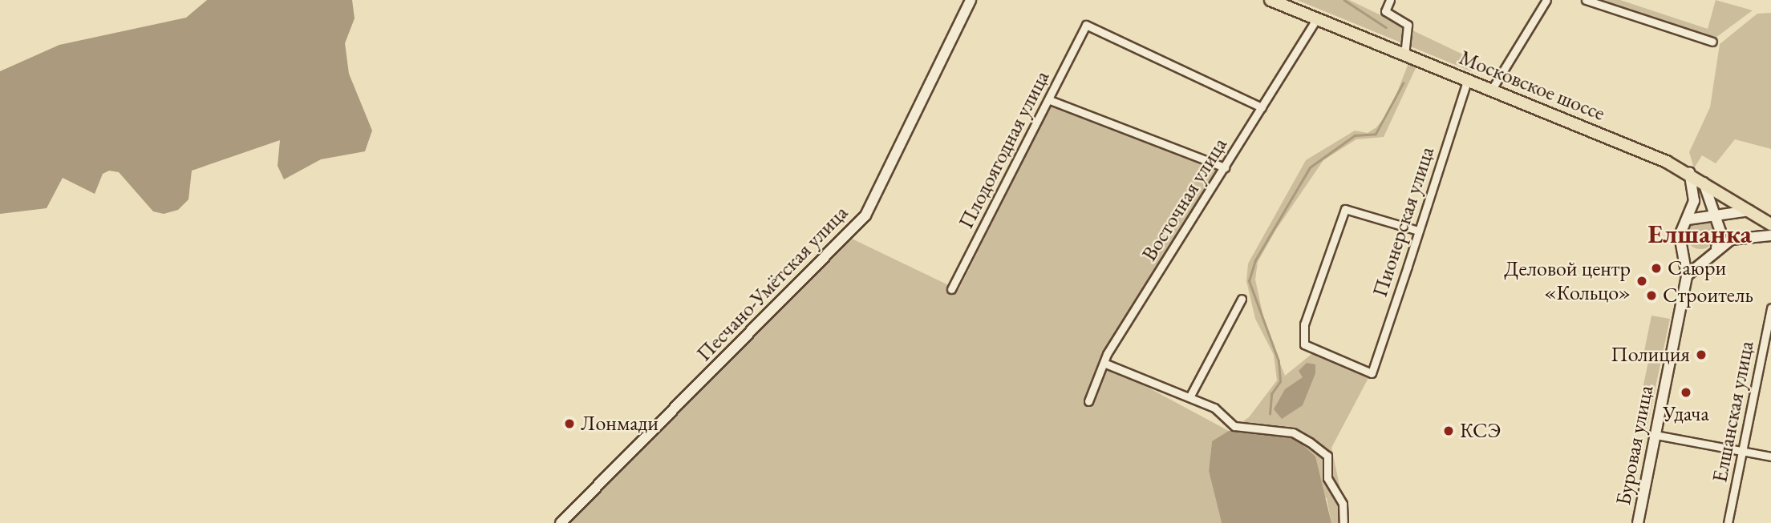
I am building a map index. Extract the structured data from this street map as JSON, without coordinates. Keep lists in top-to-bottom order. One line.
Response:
{"streets":{"main road":["Московское шоссе","Песчано-Умётская улица","Буровая улица"],"street":["Плодоягодная улица","Восточная улица","Пионерская улица","Елшанская улица"]},"crossings":[["Московское шоссе","Восточная улица"],["Московское шоссе","Пионерская улица"],["Московское шоссе","Буровая улица"],["Плодоягодная улица","Восточная улица"]],"districts":["Елшанка"],"places":["Саюри","Деловой центр «Кольцо»","Строитель","Полиция","Удача","Лонмади","КСЭ"]}
